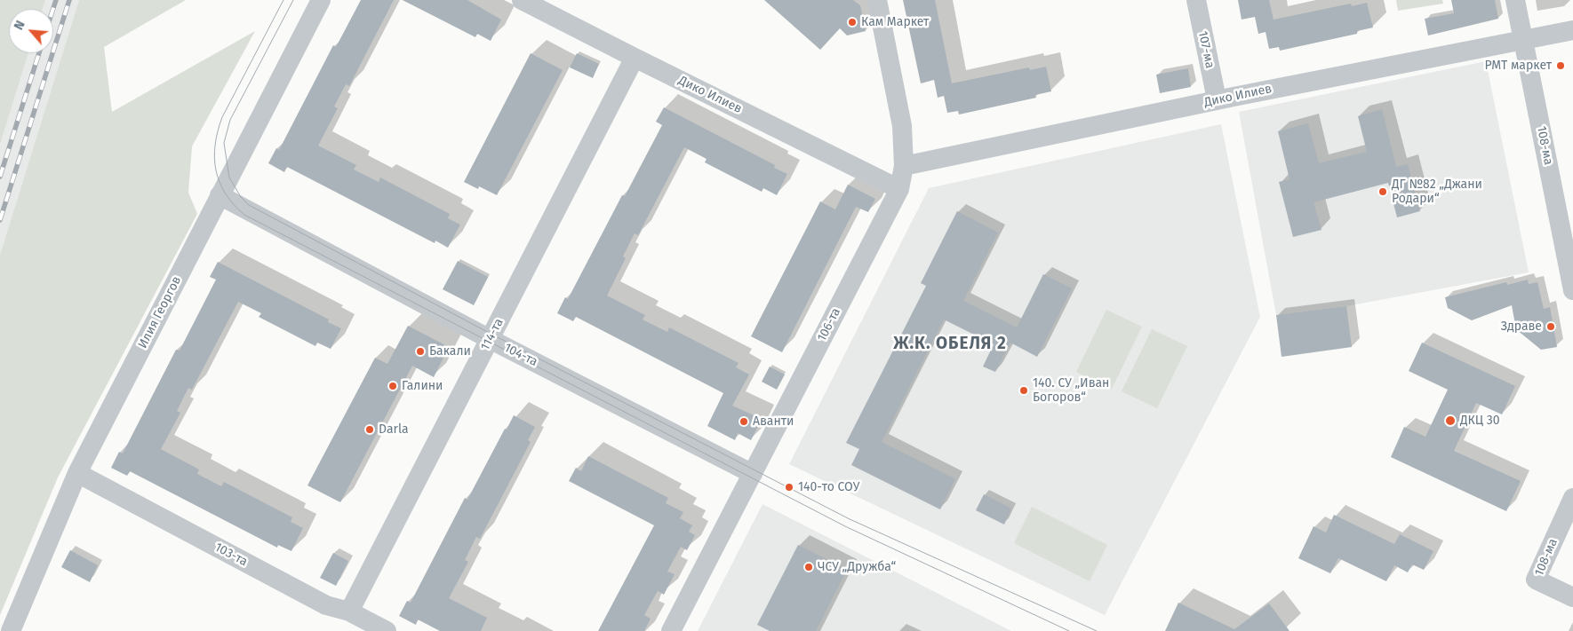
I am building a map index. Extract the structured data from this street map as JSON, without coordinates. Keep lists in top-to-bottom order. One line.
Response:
{"streets":{"street":["107-ма","Дико Илиев","108-ма","Илия Георгов","106-та","114-та","104-та","103-та"]},"crossings":[["107-ма","Дико Илиев"],["Дико Илиев","108-ма"],["Дико Илиев","106-та"],["Дико Илиев","114-та"],["Илия Георгов","104-та"],["Илия Георгов","103-та"],["106-та","104-та"],["114-та","104-та"],["114-та","103-та"]],"districts":["Ж.К. ОБЕЛЯ 2"],"places":["Кам Маркет","РМТ маркет","ДГ №82 „Джани Родари“","Здраве","Бакали","Галини","140. СУ „Иван Богоров“","ДКЦ 30","Аванти","Darla","140-то СОУ","ЧСУ „Дружба“"],"north":"top left"}
